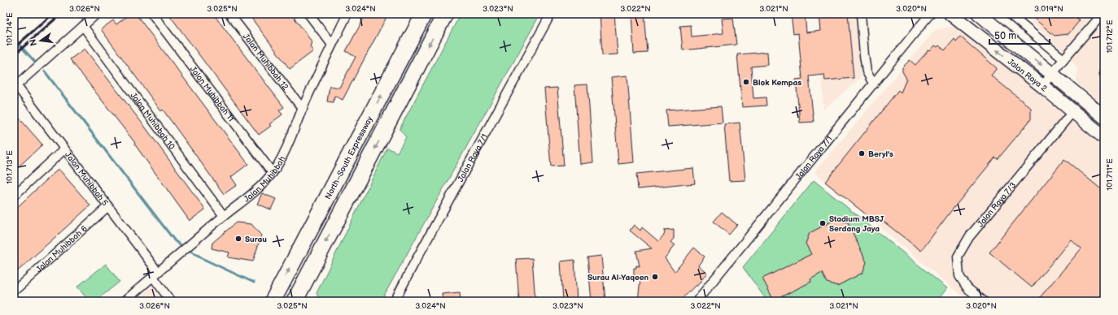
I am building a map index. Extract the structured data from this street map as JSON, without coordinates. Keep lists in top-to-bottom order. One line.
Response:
{"streets":{"highway":["North–South Expressway"],"main road":["Jalan Raya 2"],"street":["Jalan Muhibbah 12","Jalan Muhibbah 11","Jalan Muhibbah 10","Jalan Raya 7/1","Jalan Muhibbah","Jalan Muhibbah 5","Jalan Raya 7/3","Jalan Muhibbah 6"]},"crossings":[["Jalan Muhibbah 12","Jalan Muhibbah"],["Jalan Raya 2","Jalan Raya 7/3"],["Jalan Muhibbah 11","Jalan Muhibbah"],["Jalan Muhibbah 10","Jalan Muhibbah"],["Jalan Muhibbah","Jalan Muhibbah 5"],["Jalan Muhibbah 5","Jalan Muhibbah 6"]],"places":["Blok Kempas","Beryl's","Stadium MBSJ Serdang Jaya","Surau","Surau Al-Yaqeen"],"scale_bar":"50 m","north":"left","coordinates":["3.026°N","3.025°N","3.024°N","3.023°N","3.022°N","3.021°N","3.020°N","3.019°N","101.714°E","101.712°E","101.713°E","101.711°E"]}
